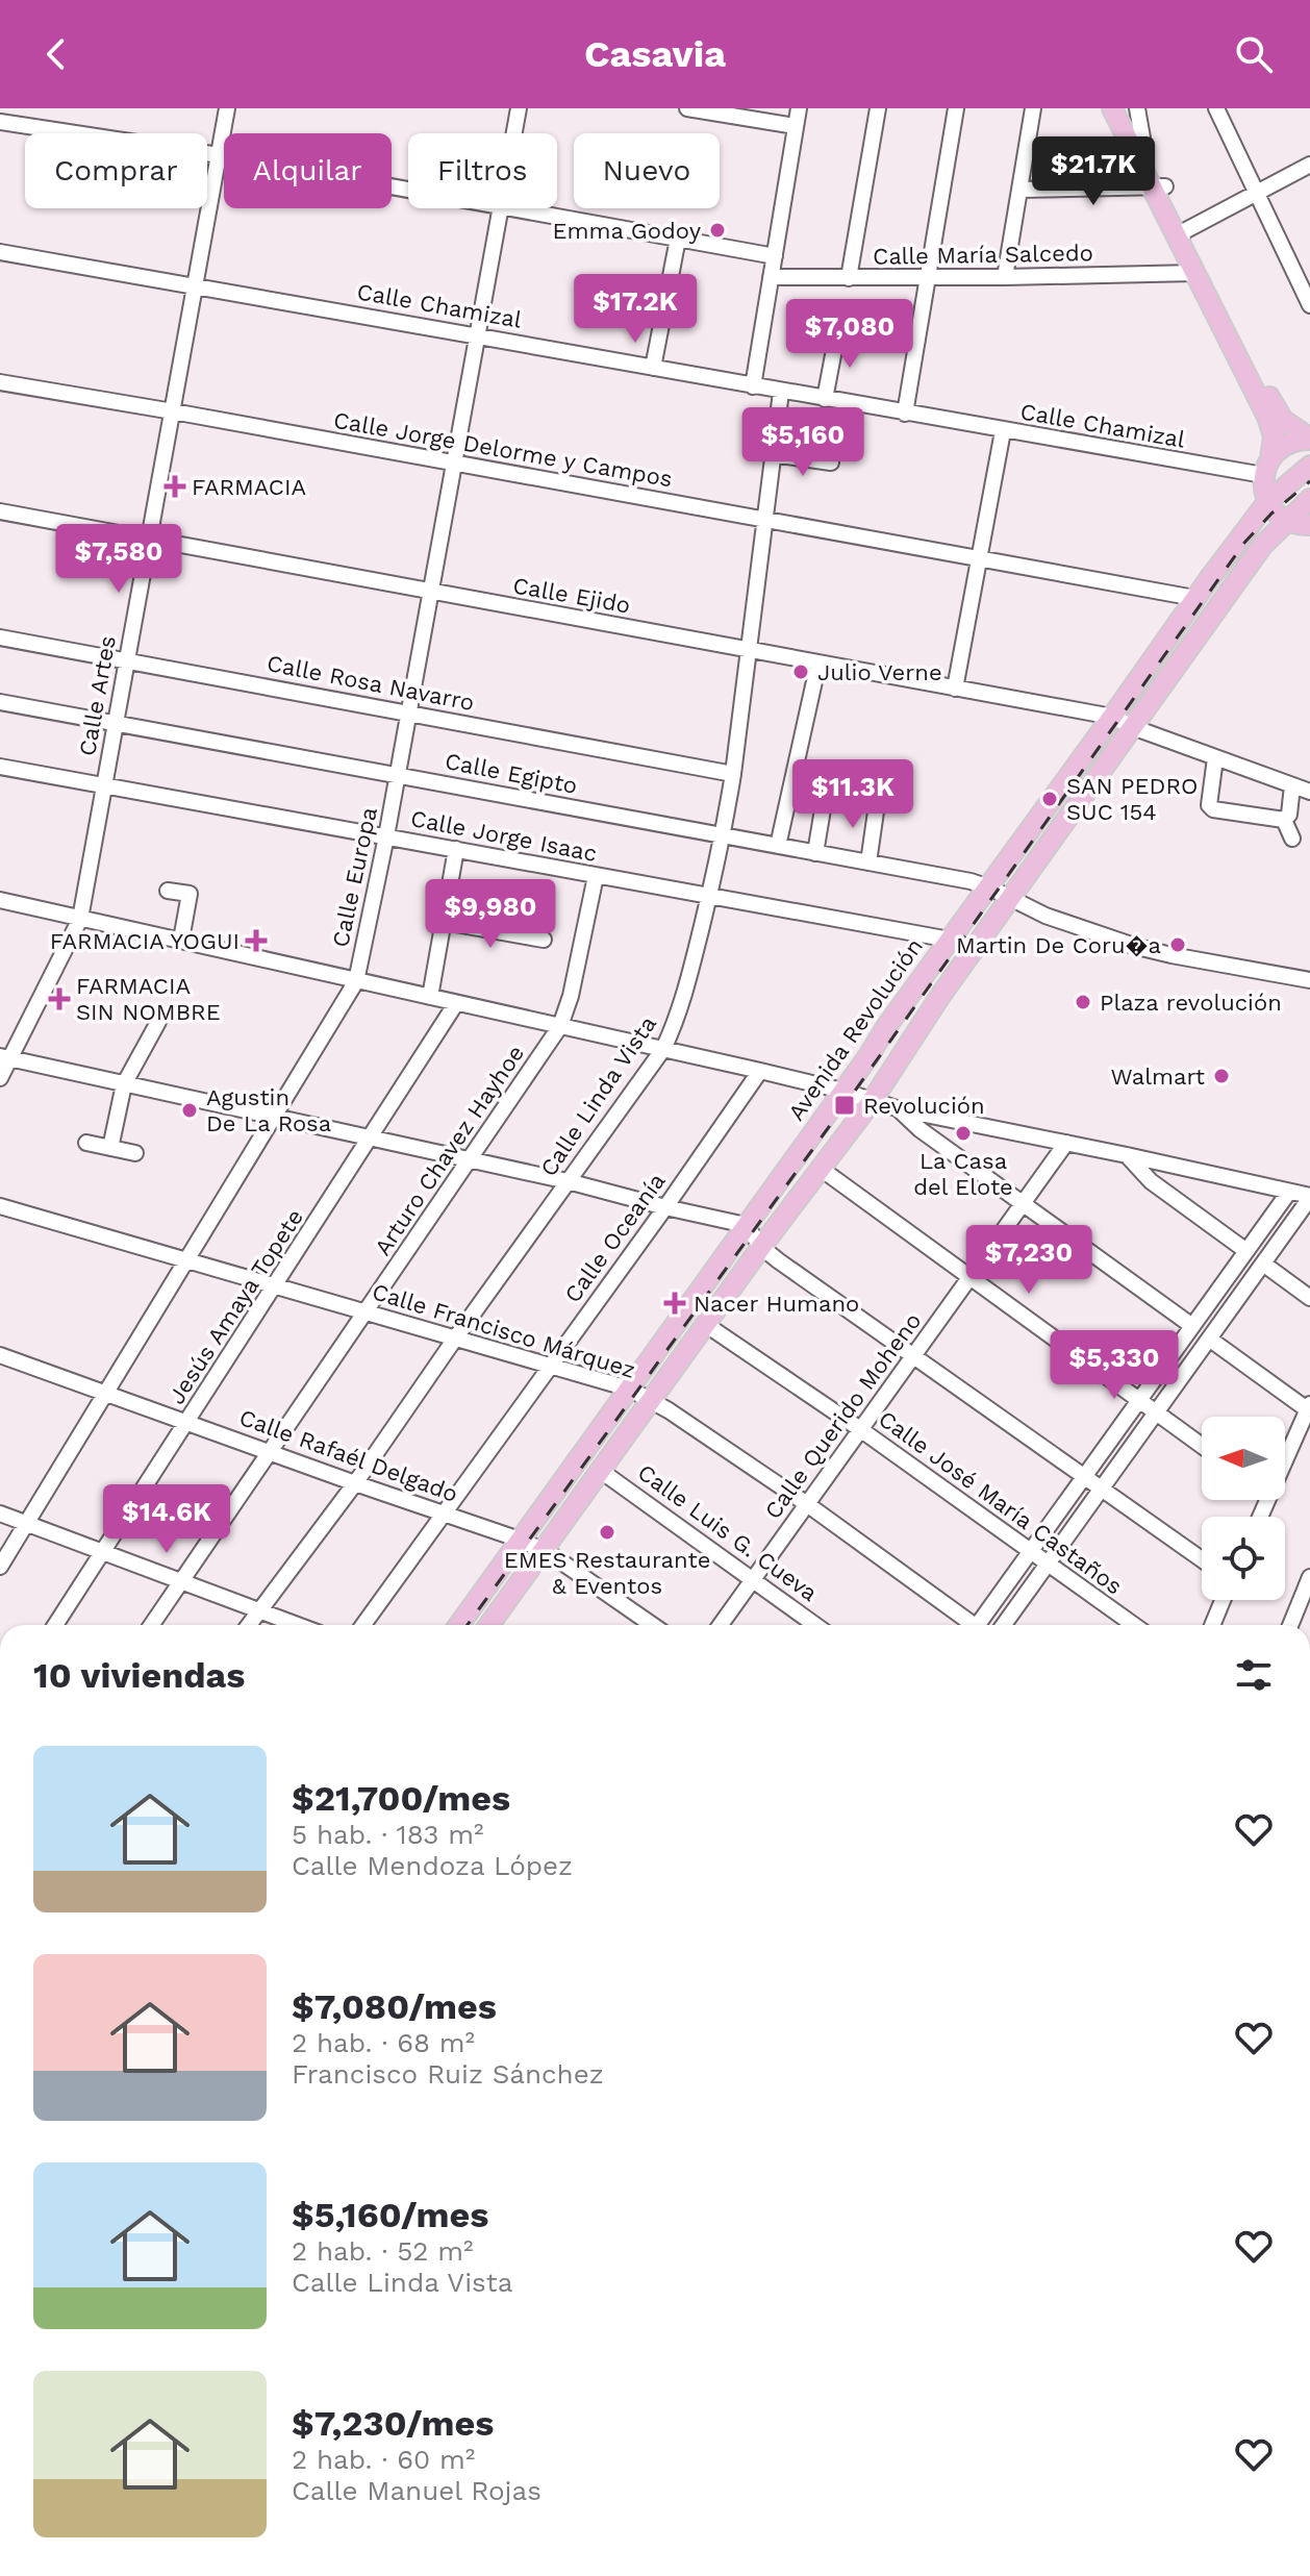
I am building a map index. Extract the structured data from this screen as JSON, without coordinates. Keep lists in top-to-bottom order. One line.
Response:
{"streets":{"main road":["Avenida Revolución"],"street":["Calle María Salcedo","Calle Chamizal","Calle Jorge Delorme y Campos","Calle Ejido","Calle Rosa Navarro","Calle Artes","Calle Egipto","Calle Jorge Isaac","Calle Europa","Calle Linda Vista","Arturo Chavez Hayhoe","Calle Oceanía","Jesús Amaya Topete","Calle Francisco Márquez","Calle Querido Moheno","Calle Rafaél Delgado","Calle José María Castaños","Calle Luis G. Cueva"]},"crossings":[["Calle Chamizal","Calle Artes"],["Calle Chamizal","Calle Europa"],["Calle Chamizal","Calle Linda Vista"],["Calle Jorge Delorme y Campos","Calle Artes"],["Calle Jorge Delorme y Campos","Calle Europa"],["Calle Jorge Delorme y Campos","Avenida Revolución"],["Calle Jorge Delorme y Campos","Calle Linda Vista"],["Calle Ejido","Calle Artes"],["Calle Ejido","Calle Europa"],["Calle Ejido","Avenida Revolución"],["Calle Ejido","Calle Linda Vista"],["Calle Rosa Navarro","Calle Artes"],["Calle Rosa Navarro","Calle Europa"],["Calle Rosa Navarro","Calle Linda Vista"],["Calle Artes","Calle Egipto"],["Calle Artes","Calle Jorge Isaac"],["Calle Egipto","Calle Europa"],["Calle Egipto","Avenida Revolución"],["Calle Egipto","Calle Linda Vista"],["Calle Jorge Isaac","Calle Europa"],["Calle Jorge Isaac","Avenida Revolución"],["Calle Jorge Isaac","Calle Linda Vista"],["Calle Jorge Isaac","Arturo Chavez Hayhoe"],["Calle Europa","Calle Francisco Márquez"],["Calle Europa","Calle Rafaél Delgado"],["Avenida Revolución","Calle Francisco Márquez"],["Avenida Revolución","Calle Rafaél Delgado"],["Calle Linda Vista","Calle Francisco Márquez"],["Calle Linda Vista","Calle Rafaél Delgado"],["Arturo Chavez Hayhoe","Calle Francisco Márquez"],["Arturo Chavez Hayhoe","Calle Rafaél Delgado"],["Calle Oceanía","Calle Francisco Márquez"],["Calle Oceanía","Calle Rafaél Delgado"],["Jesús Amaya Topete","Calle Francisco Márquez"],["Jesús Amaya Topete","Calle Rafaél Delgado"],["Calle Francisco Márquez","Calle Querido Moheno"],["Calle Querido Moheno","Calle José María Castaños"],["Calle Querido Moheno","Calle Luis G. Cueva"]],"places":{"other":["Emma Godoy","Julio Verne","SAN PEDRO SUC 154","Martin De Coru�a","Plaza revolución","Walmart","Agustin De La Rosa","La Casa del Elote","EMES Restaurante & Eventos"],"health":["FARMACIA","FARMACIA YOGUI","FARMACIA SIN NOMBRE","Nacer Humano"],"transit":["Revolución"]},"north":"left","page":{"header":"Casavia","chip":["Comprar","Alquilar","Filtros","Nuevo"],"price":["$21.7K","$17.2K","$7,080","$5,160","$7,580","$11.3K","$9,980","$7,230","$5,330","$14.6K"],"heading":"10 viviendas","list":[{"name":"$21,700/mes","note":"5 hab. · 183 m² · Calle Mendoza López"},{"name":"$7,080/mes","note":"2 hab. · 68 m² · Francisco Ruiz Sánchez"},{"name":"$5,160/mes","note":"2 hab. · 52 m² · Calle Linda Vista"},{"name":"$7,230/mes","note":"2 hab. · 60 m² · Calle Manuel Rojas"}]}}
